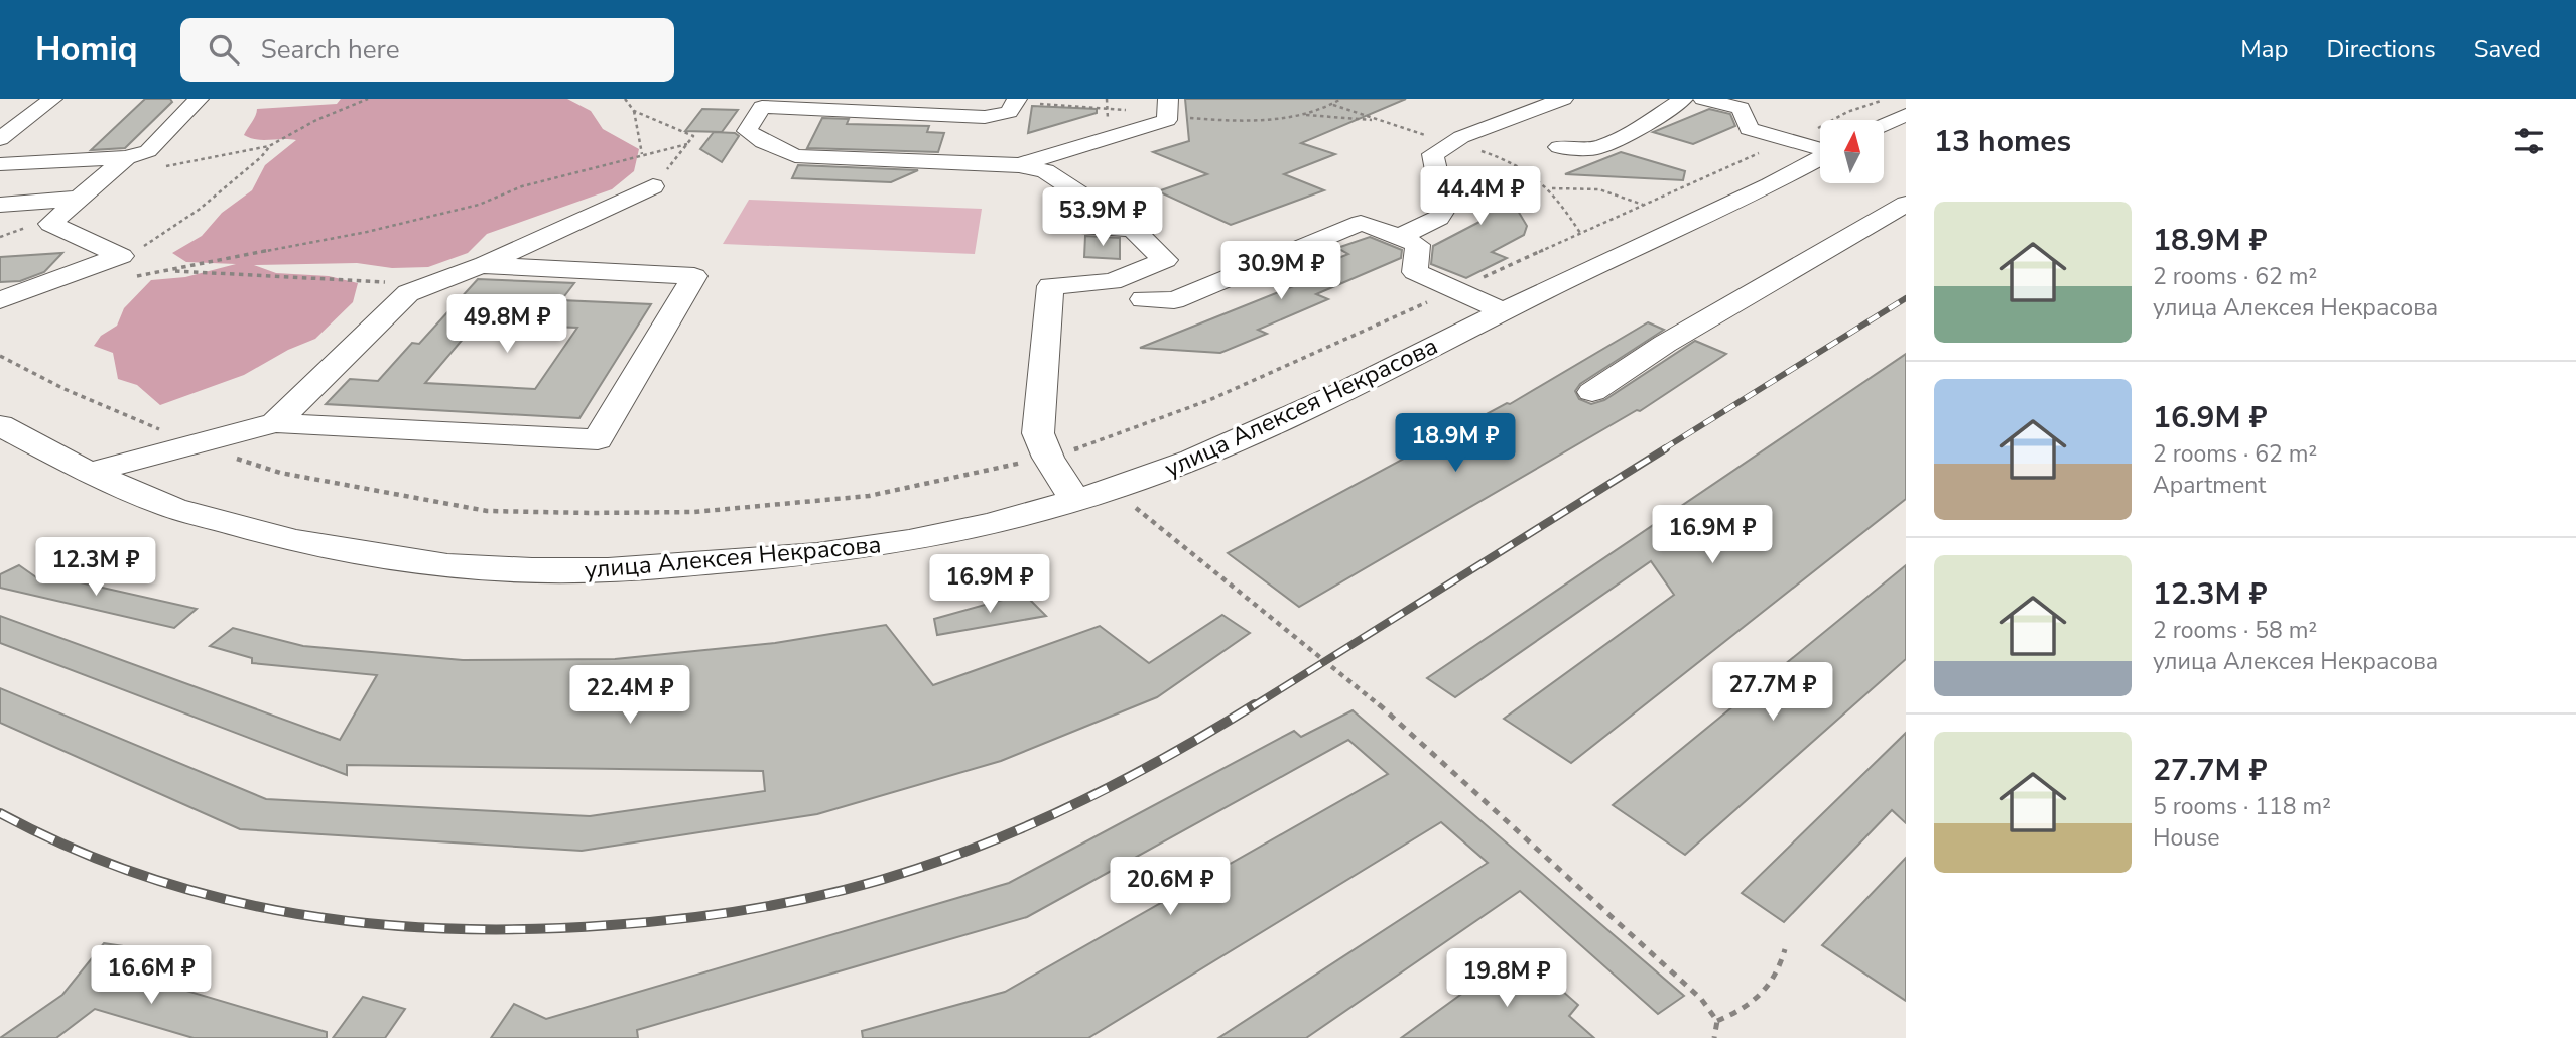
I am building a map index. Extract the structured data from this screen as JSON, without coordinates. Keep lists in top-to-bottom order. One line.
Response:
{"streets":{"street":["улица Алексея Некрасова"]},"north":"top","page":{"header":"Homiq","search":"Search here","nav":["Map","Directions","Saved"],"heading":"13 homes","price":["44.4M ₽","53.9M ₽","30.9M ₽","49.8M ₽","18.9M ₽","16.9M ₽","12.3M ₽","16.9M ₽","27.7M ₽","22.4M ₽","20.6M ₽","16.6M ₽","19.8M ₽"],"list":[{"name":"18.9M ₽","note":"2 rooms · 62 m² · улица Алексея Некрасова"},{"name":"16.9M ₽","note":"2 rooms · 62 m² · Apartment"},{"name":"12.3M ₽","note":"2 rooms · 58 m² · улица Алексея Некрасова"},{"name":"27.7M ₽","note":"5 rooms · 118 m² · House"}]}}
